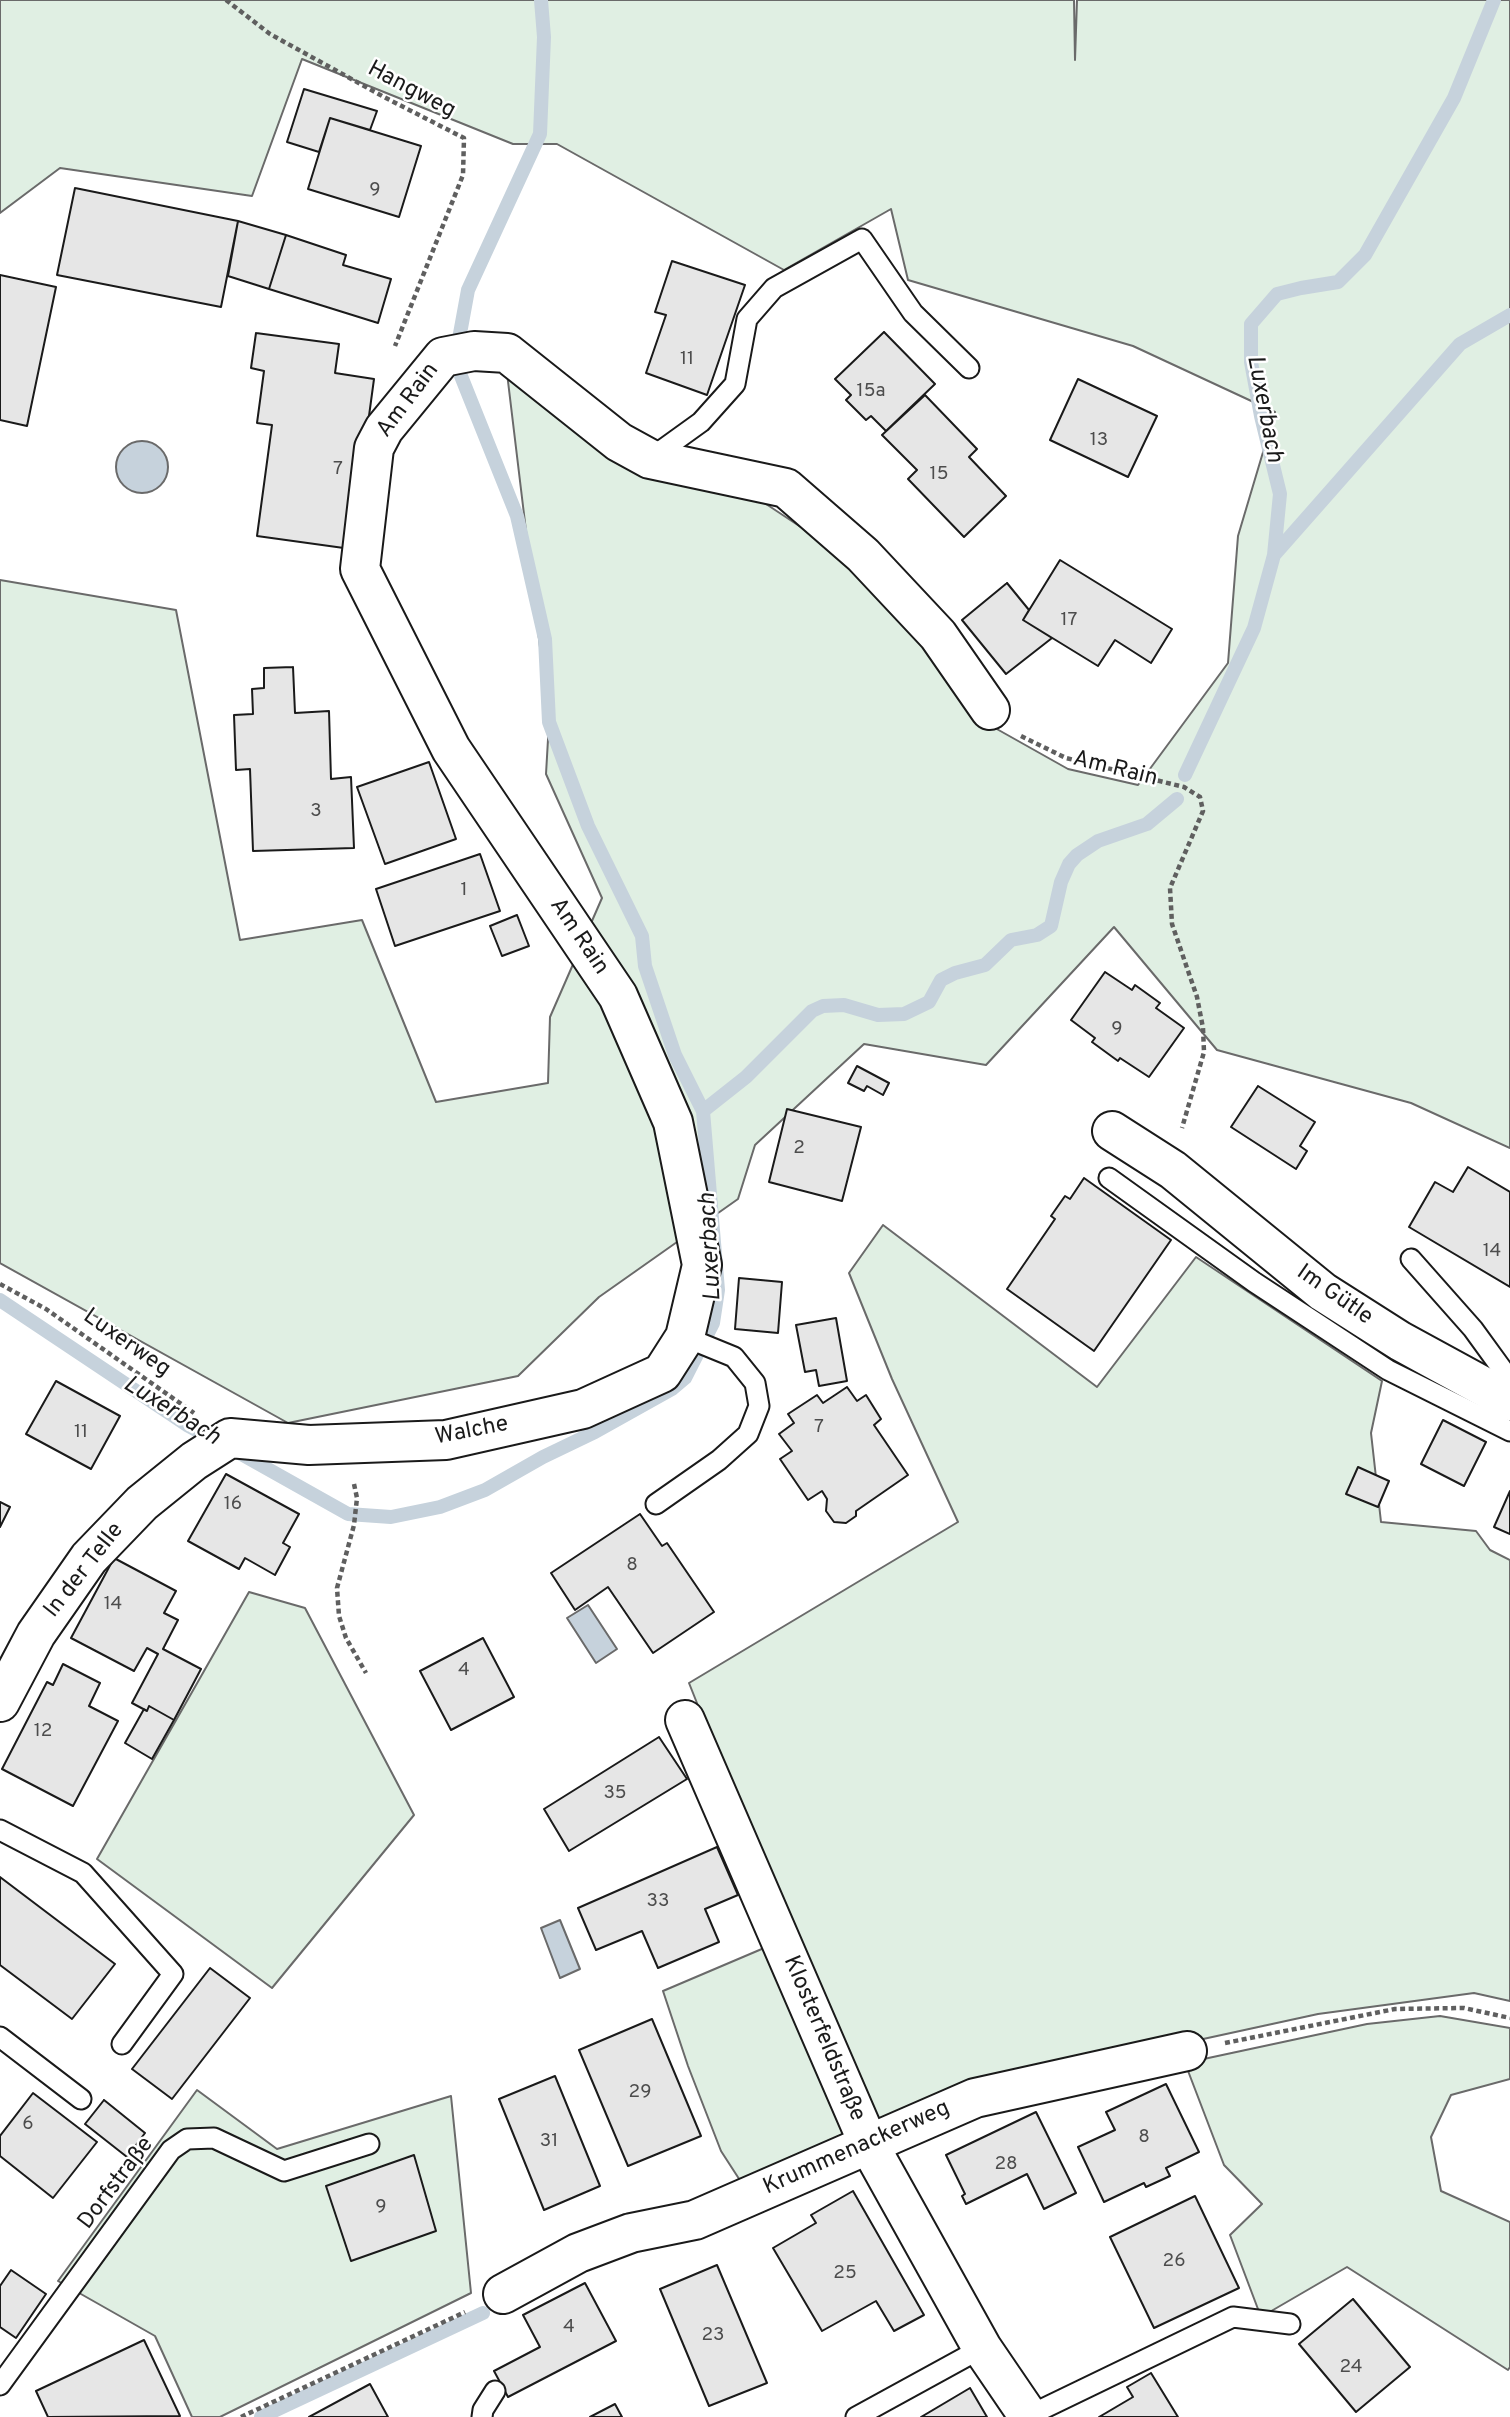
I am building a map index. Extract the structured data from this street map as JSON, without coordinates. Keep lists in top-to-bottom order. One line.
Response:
{"streets":{"street":["Am Rain","Im Gütle","Walche","In der Telle","Klosterfeldstraße","Krummenackerweg"],"lane":["Dorfstraße"],"path":["Hangweg","Luxerweg"]},"crossings":[["Am Rain","Im Gütle"],["Am Rain","Walche"],["Luxerweg","Walche"],["Luxerweg","In der Telle"],["Walche","In der Telle"],["Klosterfeldstraße","Krummenackerweg"]],"water":["Luxerbach"],"house_numbers":["9","11","15a","13","7","15","17","3","1","9","2","14","7","11","16","8","14","4","12","35","33","29","6","8","31","28","9","26","25","4","23","24"]}
